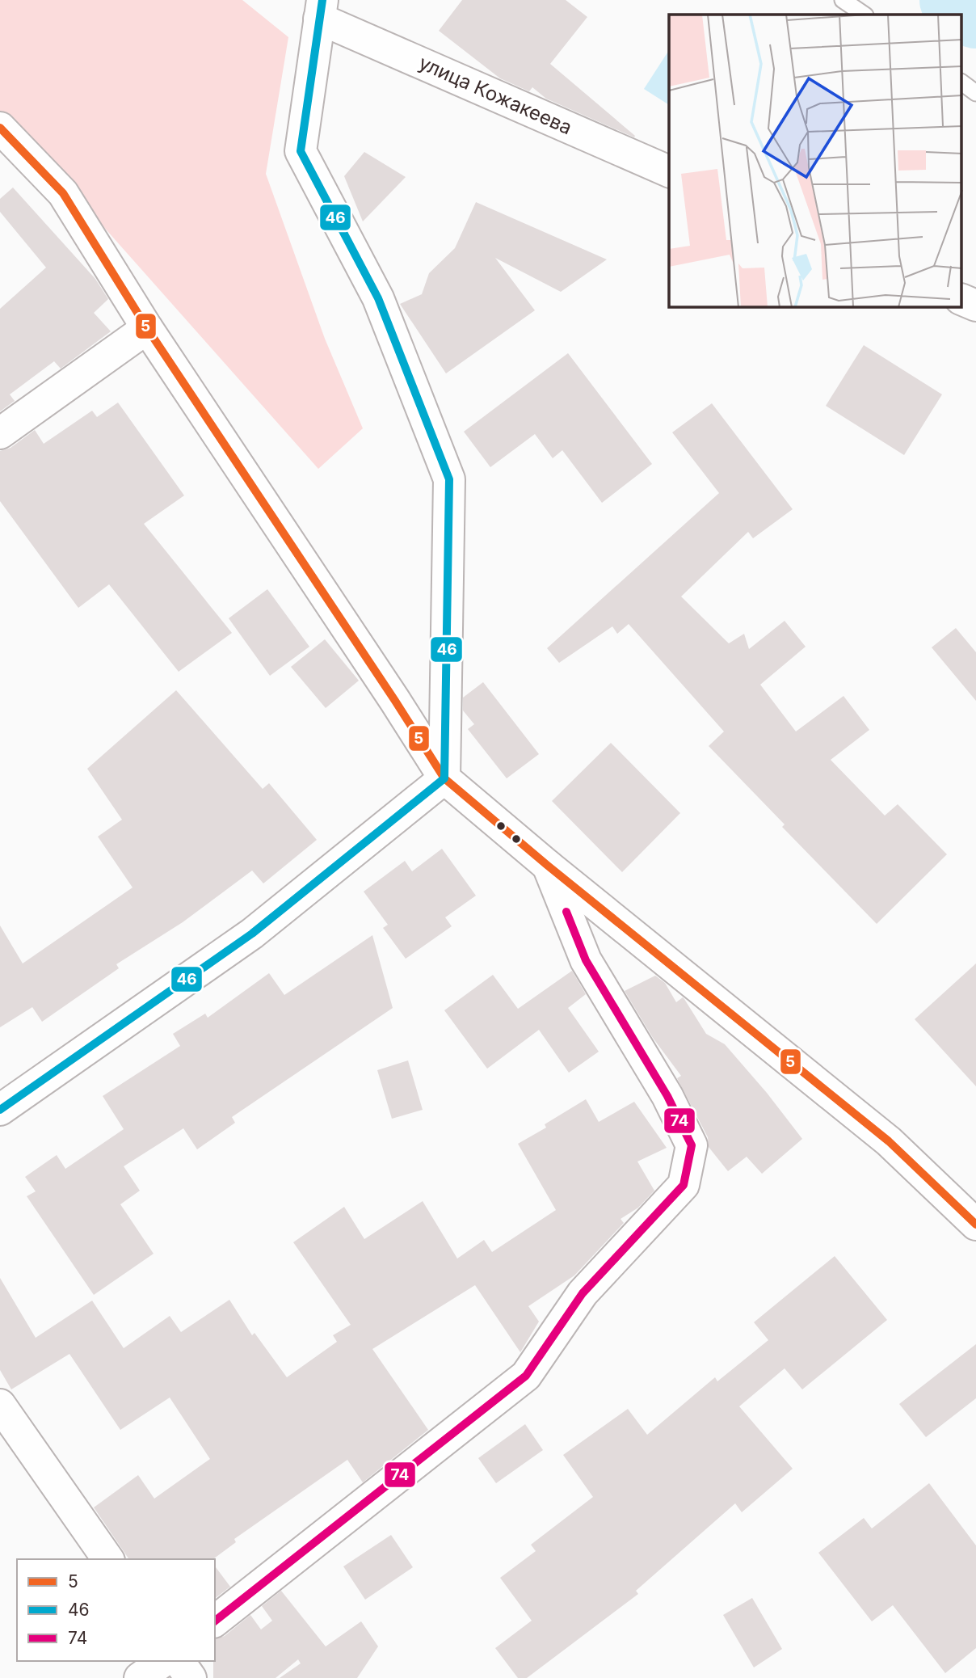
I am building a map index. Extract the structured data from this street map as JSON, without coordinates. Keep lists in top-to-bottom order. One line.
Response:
{"streets":{"street":["улица Кожакеева"]},"lines":["transit line 46","transit line 5","transit line 74"],"legend":["5","46","74"]}
